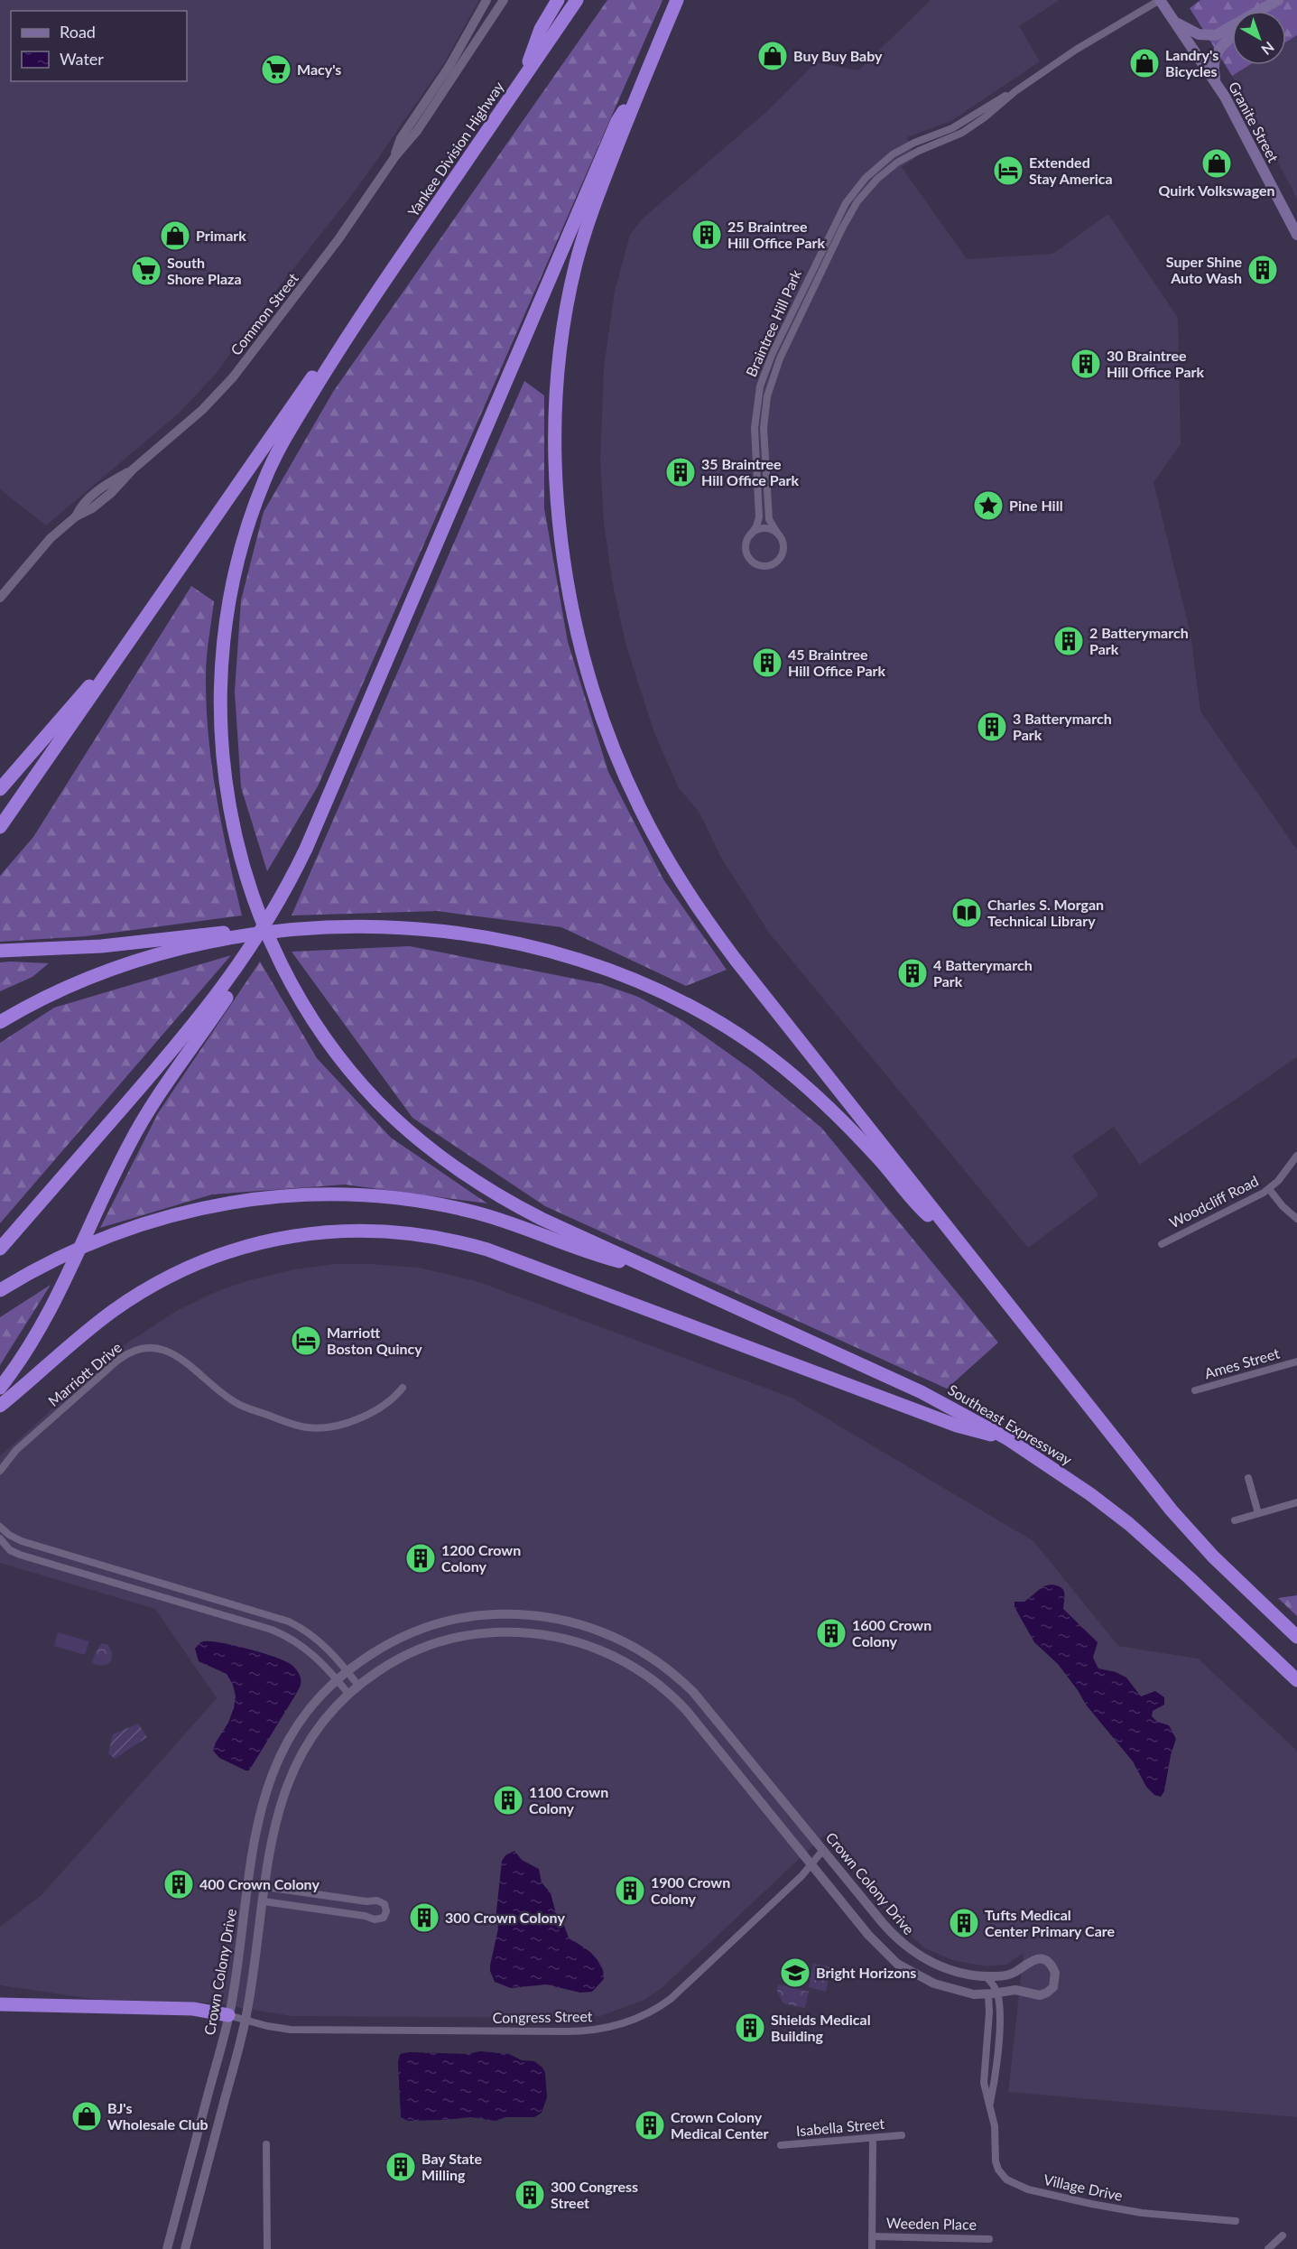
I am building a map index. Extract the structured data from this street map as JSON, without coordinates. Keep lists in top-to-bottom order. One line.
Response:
{"streets":{"highway":["Yankee Division Highway","Southeast Expressway"],"main road":["Granite Street"],"street":["Common Street","Braintree Hill Park","Woodcliff Road","Ames Street","Marriott Drive","Crown Colony Drive","Congress Street","Isabella Street","Village Drive","Weeden Place"]},"crossings":[["Crown Colony Drive","Congress Street"],["Crown Colony Drive","Village Drive"]],"places":{"shop":["Buy Buy Baby","Landry's Bicycles","Quirk Volkswagen","Primark","BJ's Wholesale Club"],"supermarket":["Macy's","South Shore Plaza"],"hotel":["Extended Stay America","Marriott Boston Quincy"],"building":["25 Braintree Hill Office Park","Super Shine Auto Wash","30 Braintree Hill Office Park","35 Braintree Hill Office Park","2 Batterymarch Park","45 Braintree Hill Office Park","3 Batterymarch Park","4 Batterymarch Park","1200 Crown Colony","1600 Crown Colony","1100 Crown Colony","400 Crown Colony","1900 Crown Colony","300 Crown Colony","Tufts Medical Center Primary Care","Shields Medical Building","Crown Colony Medical Center","Bay State Milling","300 Congress Street"],"place":["Pine Hill"],"library":["Charles S. Morgan Technical Library"],"school or university":["Bright Horizons"]},"legend":["Road","Water"],"north":"bottom right"}
